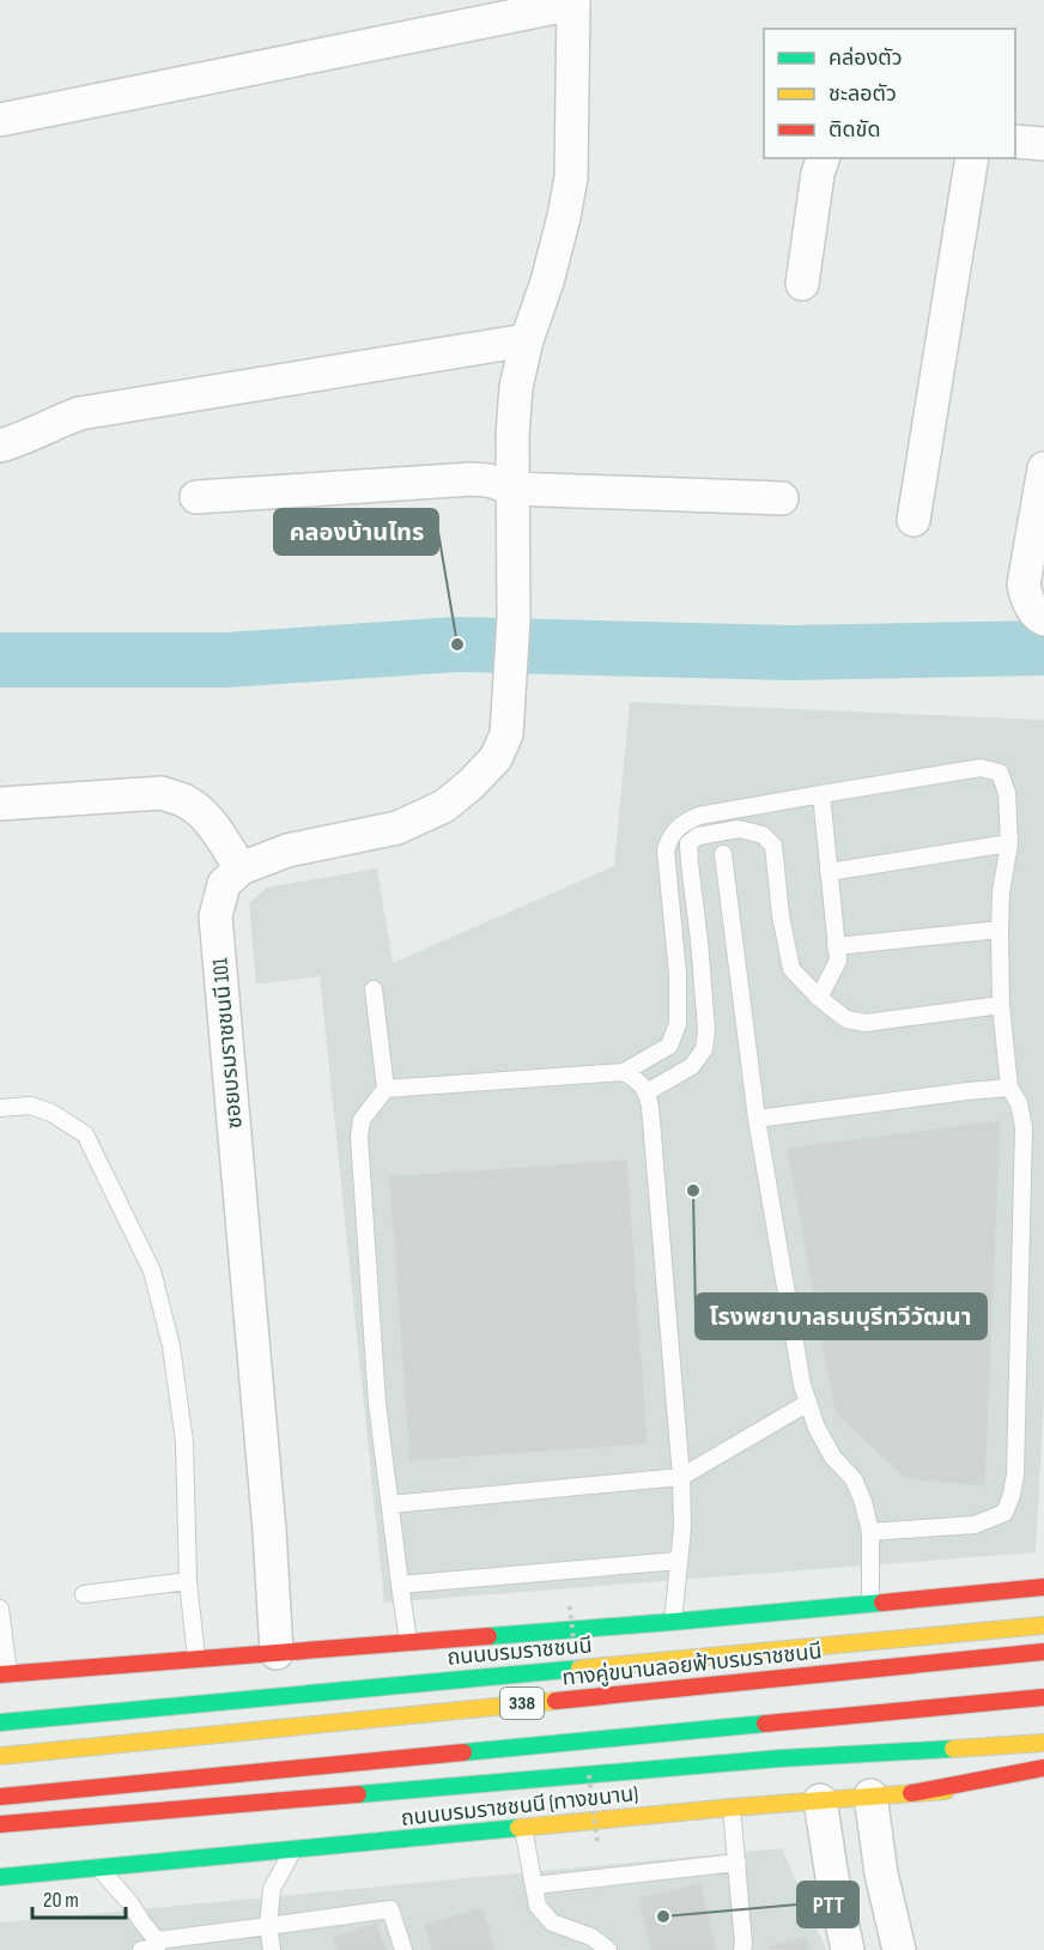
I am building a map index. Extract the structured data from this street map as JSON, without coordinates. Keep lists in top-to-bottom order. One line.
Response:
{"streets":{"main road":["ถนนบรมราชชนนี","ทางคู่ขนานลอยฟ้าบรมราชชนนี","338","ถนนบรมราชชนนี (ทางขนาน)"],"street":["ซอยบรมราชชนนี 101"]},"places":["คลองบ้านไทร","โรงพยาบาลธนบุรีทวีวัฒนา","PTT"],"legend":["คล่องตัว","ชะลอตัว","ติดขัด"],"scale_bar":"20 m"}
